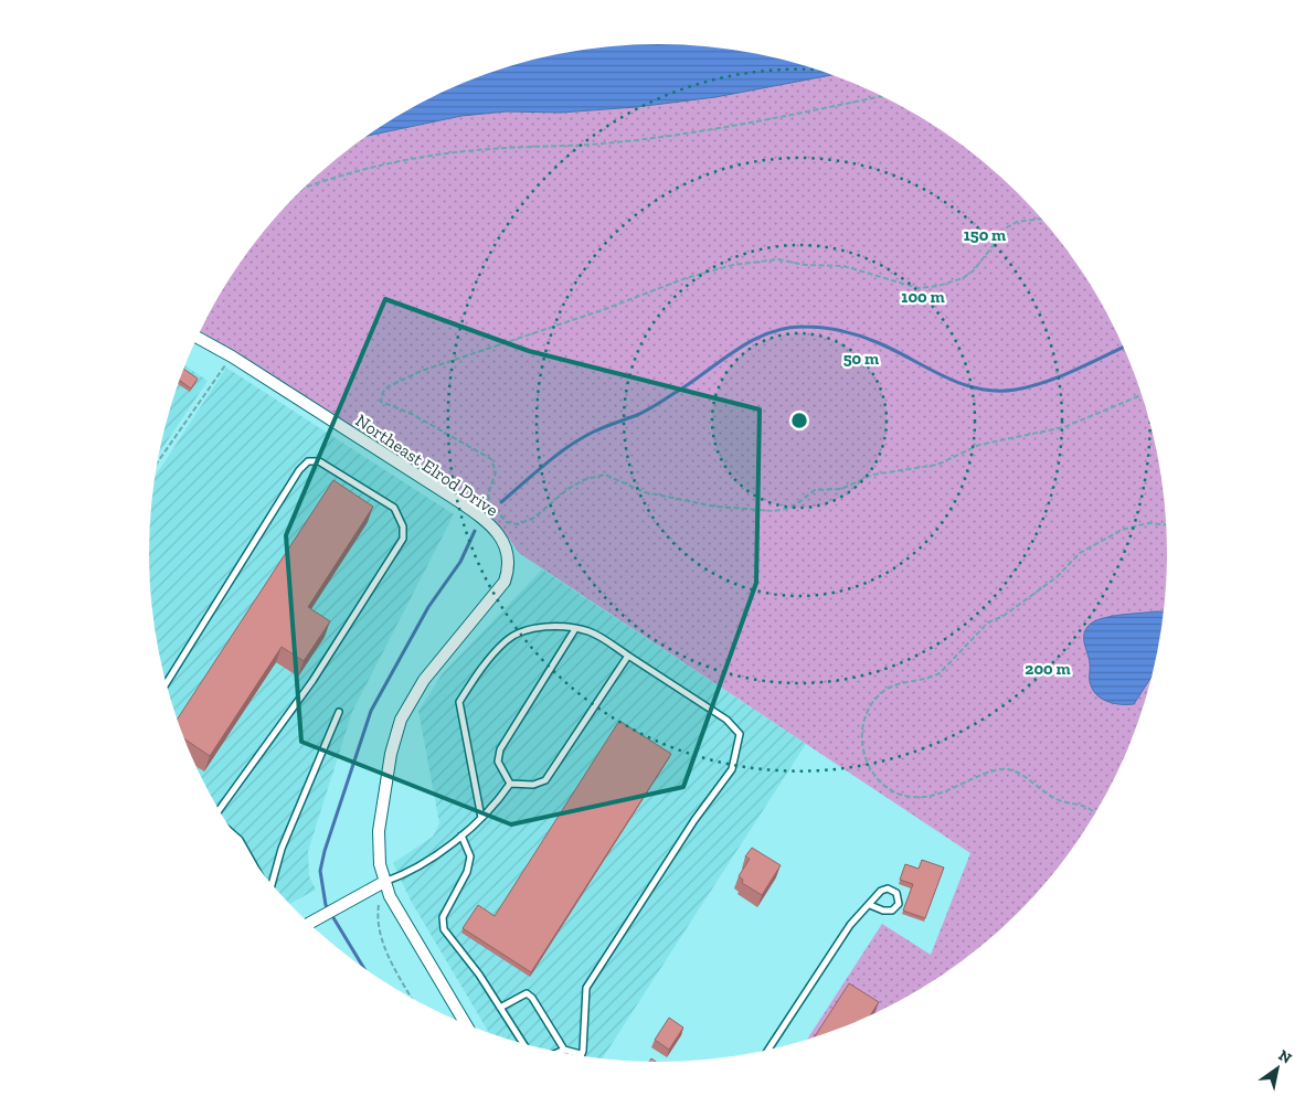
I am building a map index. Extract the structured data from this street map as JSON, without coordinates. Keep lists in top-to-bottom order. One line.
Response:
{"streets":{"street":["Northeast Elrod Drive"]},"north":"top right","rings":["150 m","100 m","50 m","200 m"]}
